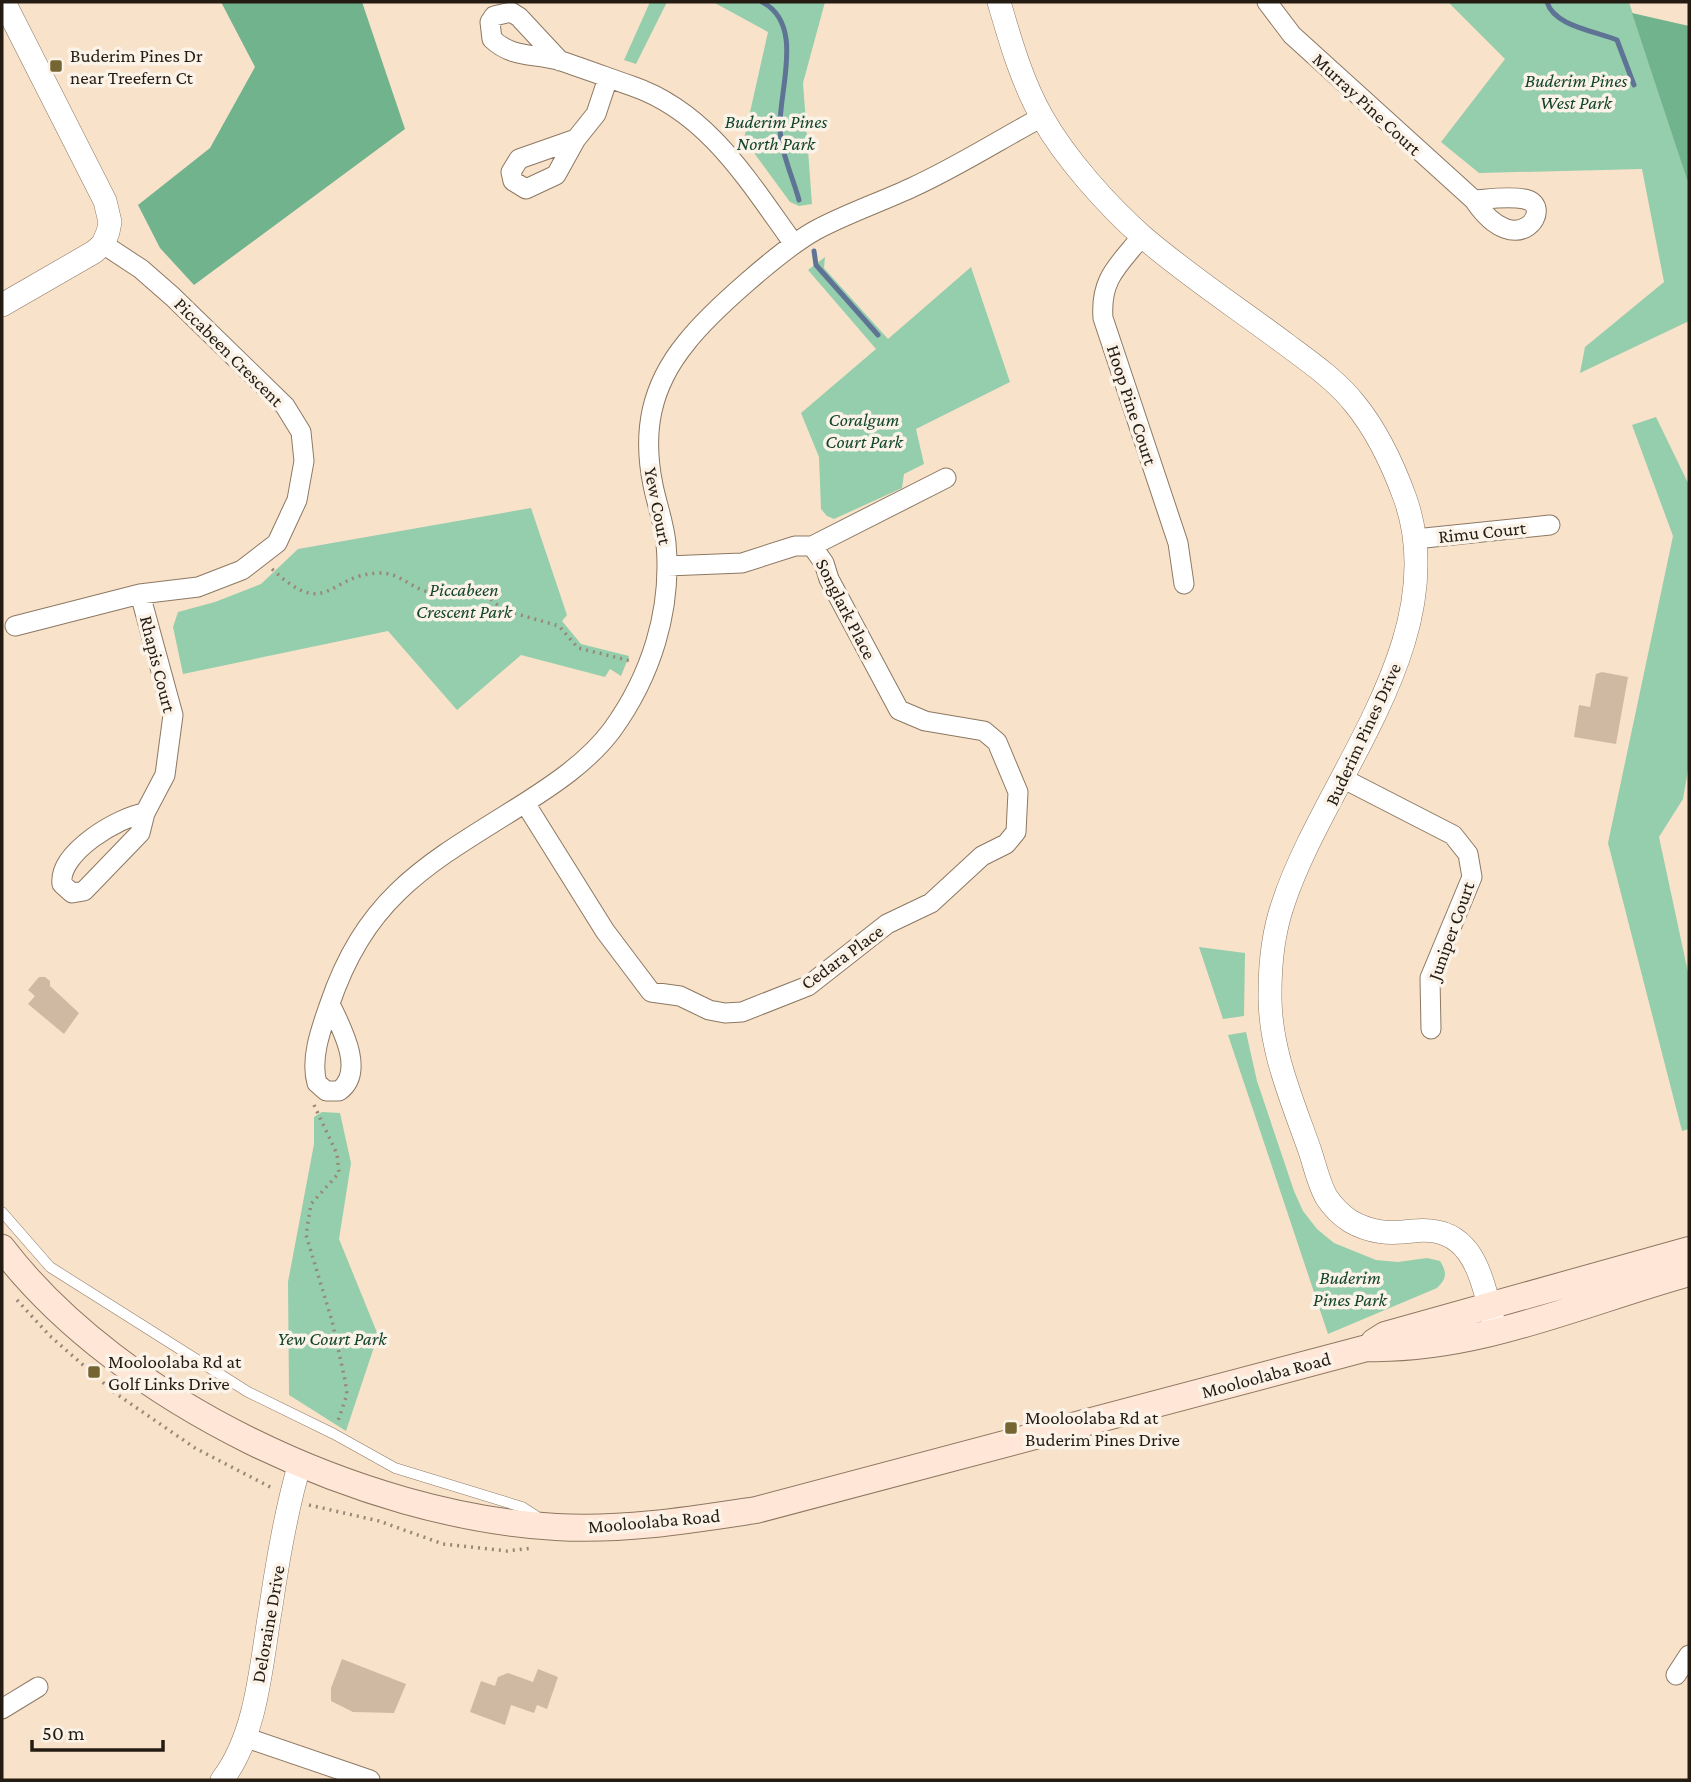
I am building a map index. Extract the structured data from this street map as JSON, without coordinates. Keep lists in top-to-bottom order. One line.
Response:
{"streets":{"main road":["Mooloolaba Road"],"street":["Murray Pine Court","Piccabeen Crescent","Hoop Pine Court","Yew Court","Rimu Court","Songlark Place","Rhapis Court","Buderim Pines Drive","Juniper Court","Cedara Place","Deloraine Drive"]},"crossings":[["Piccabeen Crescent","Rhapis Court"],["Hoop Pine Court","Buderim Pines Drive"],["Yew Court","Songlark Place"],["Yew Court","Buderim Pines Drive"],["Yew Court","Cedara Place"],["Rimu Court","Buderim Pines Drive"],["Songlark Place","Cedara Place"],["Buderim Pines Drive","Juniper Court"],["Buderim Pines Drive","Mooloolaba Road"],["Mooloolaba Road","Deloraine Drive"]],"parks":["Buderim Pines West Park","Buderim Pines North Park","Coralgum Court Park","Piccabeen Crescent Park","Buderim Pines Park","Yew Court Park"],"places":{"transit":["Buderim Pines Dr near Treefern Ct","Mooloolaba Rd at Golf Links Drive","Mooloolaba Rd at Buderim Pines Drive"]},"scale_bar":"50 m"}
